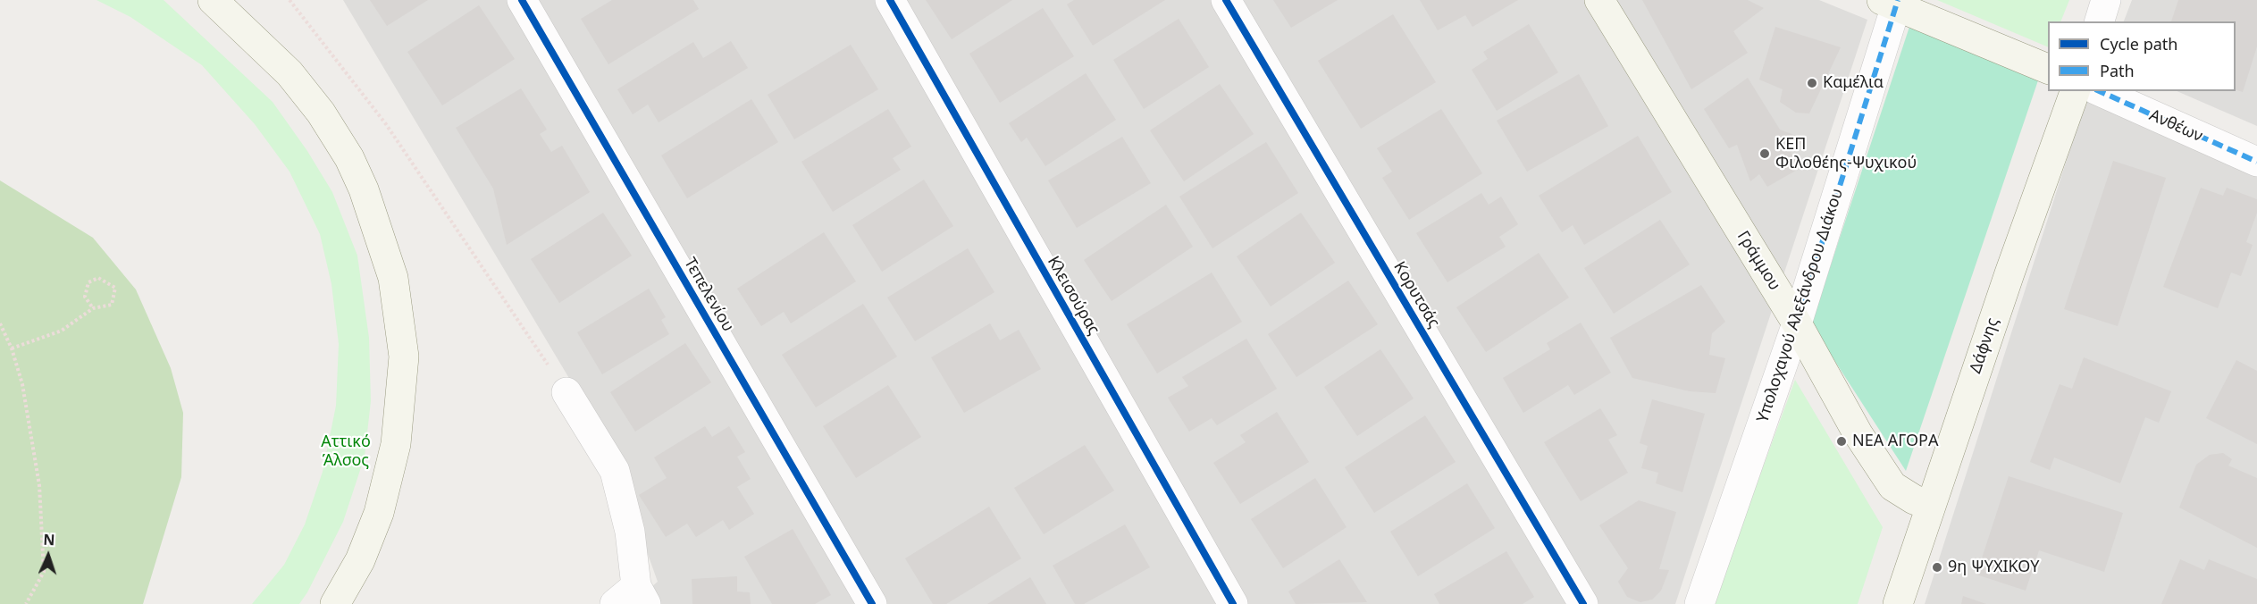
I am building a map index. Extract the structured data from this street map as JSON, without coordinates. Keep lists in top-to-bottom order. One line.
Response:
{"streets":{"street":["Ανθέων","Γράμμου","Τεπελενίου","Κορυτσάς","Κλεισούρας","Υπολοχαγού Αλεξάνδρου Διάκου","Δάφνης"]},"crossings":[["Γράμμου","Υπολοχαγού Αλεξάνδρου Διάκου"],["Γράμμου","Δάφνης"]],"parks":["Αττικό Άλσος"],"places":["Καμέλια","ΚΕΠ Φιλοθέης-Ψυχικού","ΝΕΑ ΑΓΟΡΑ","9η ΨΥΧΙΚΟΥ"],"legend":["Cycle path","Path"],"north":"top"}
